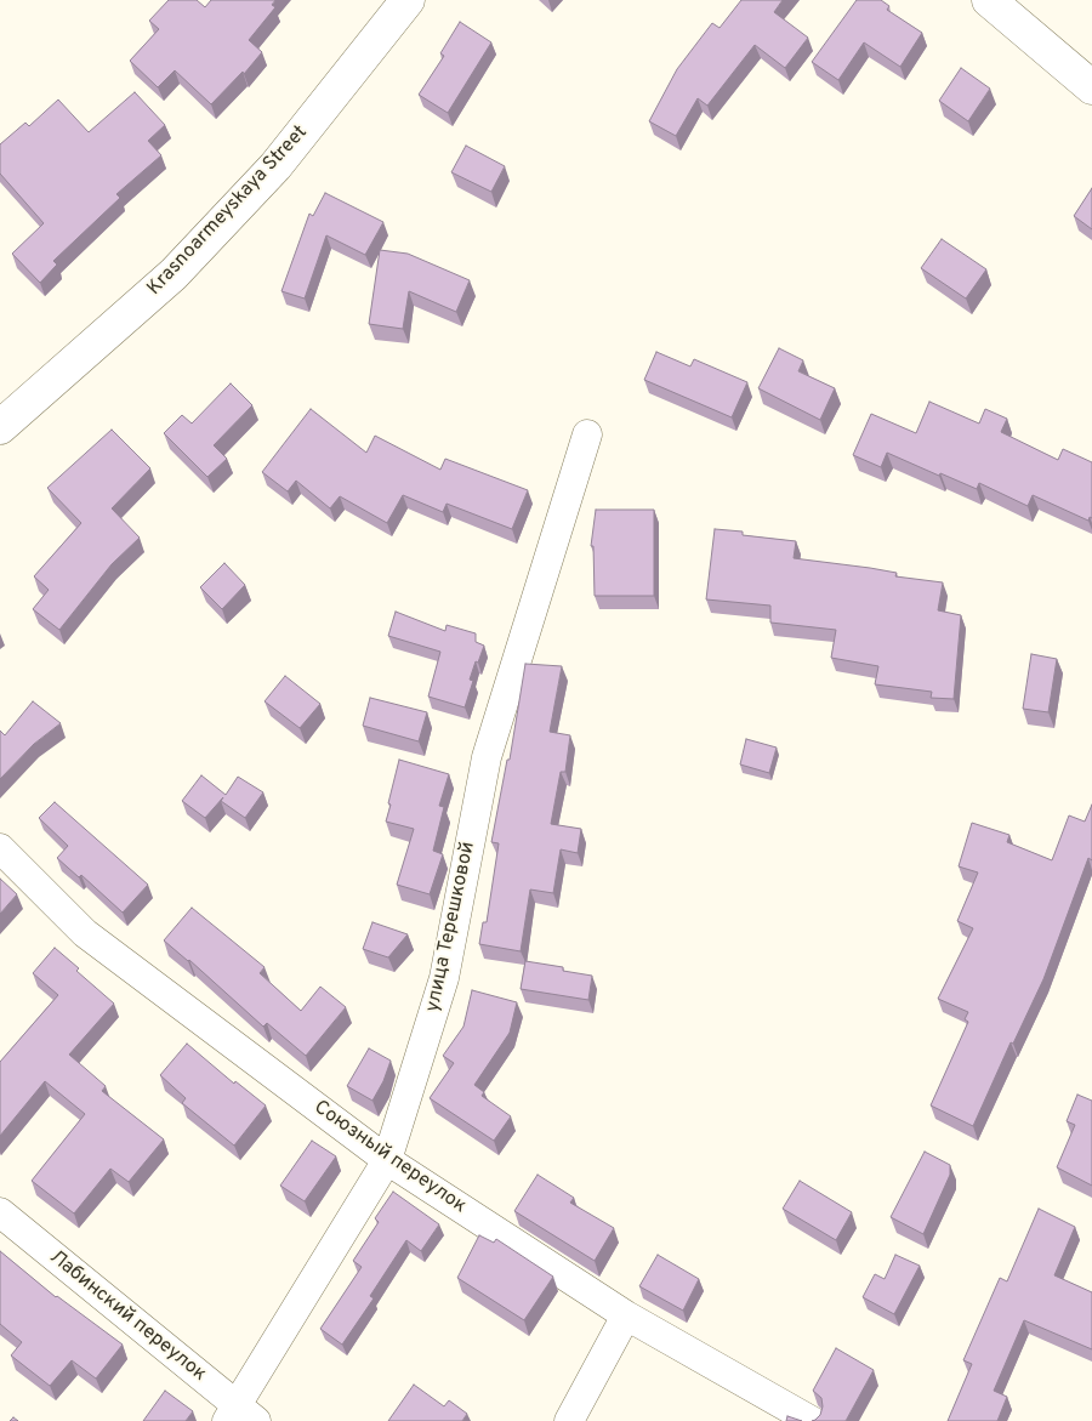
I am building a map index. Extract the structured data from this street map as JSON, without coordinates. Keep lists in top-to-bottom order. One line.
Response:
{"streets":{"street":["Krasnoarmeyskaya Street","улица Терешковой","Союзный переулок","Лабинский переулок"]},"crossings":[["улица Терешковой","Союзный переулок"],["улица Терешковой","Лабинский переулок"]]}
